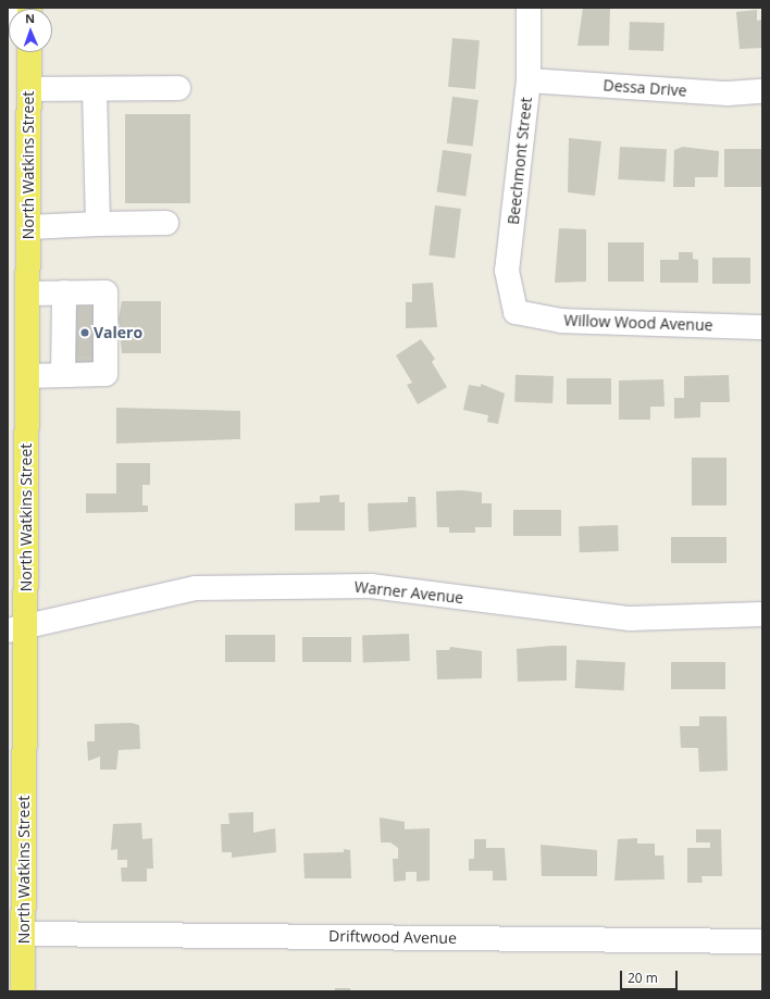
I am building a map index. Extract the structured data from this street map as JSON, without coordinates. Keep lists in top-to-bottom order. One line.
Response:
{"streets":{"main road":["North Watkins Street"],"street":["Dessa Drive","Beechmont Street","Willow Wood Avenue","Warner Avenue","Driftwood Avenue"]},"crossings":[["Dessa Drive","Beechmont Street"],["Beechmont Street","Willow Wood Avenue"],["North Watkins Street","Warner Avenue"],["North Watkins Street","Driftwood Avenue"]],"places":["Valero"],"scale_bar":"20 m","north":"top"}
